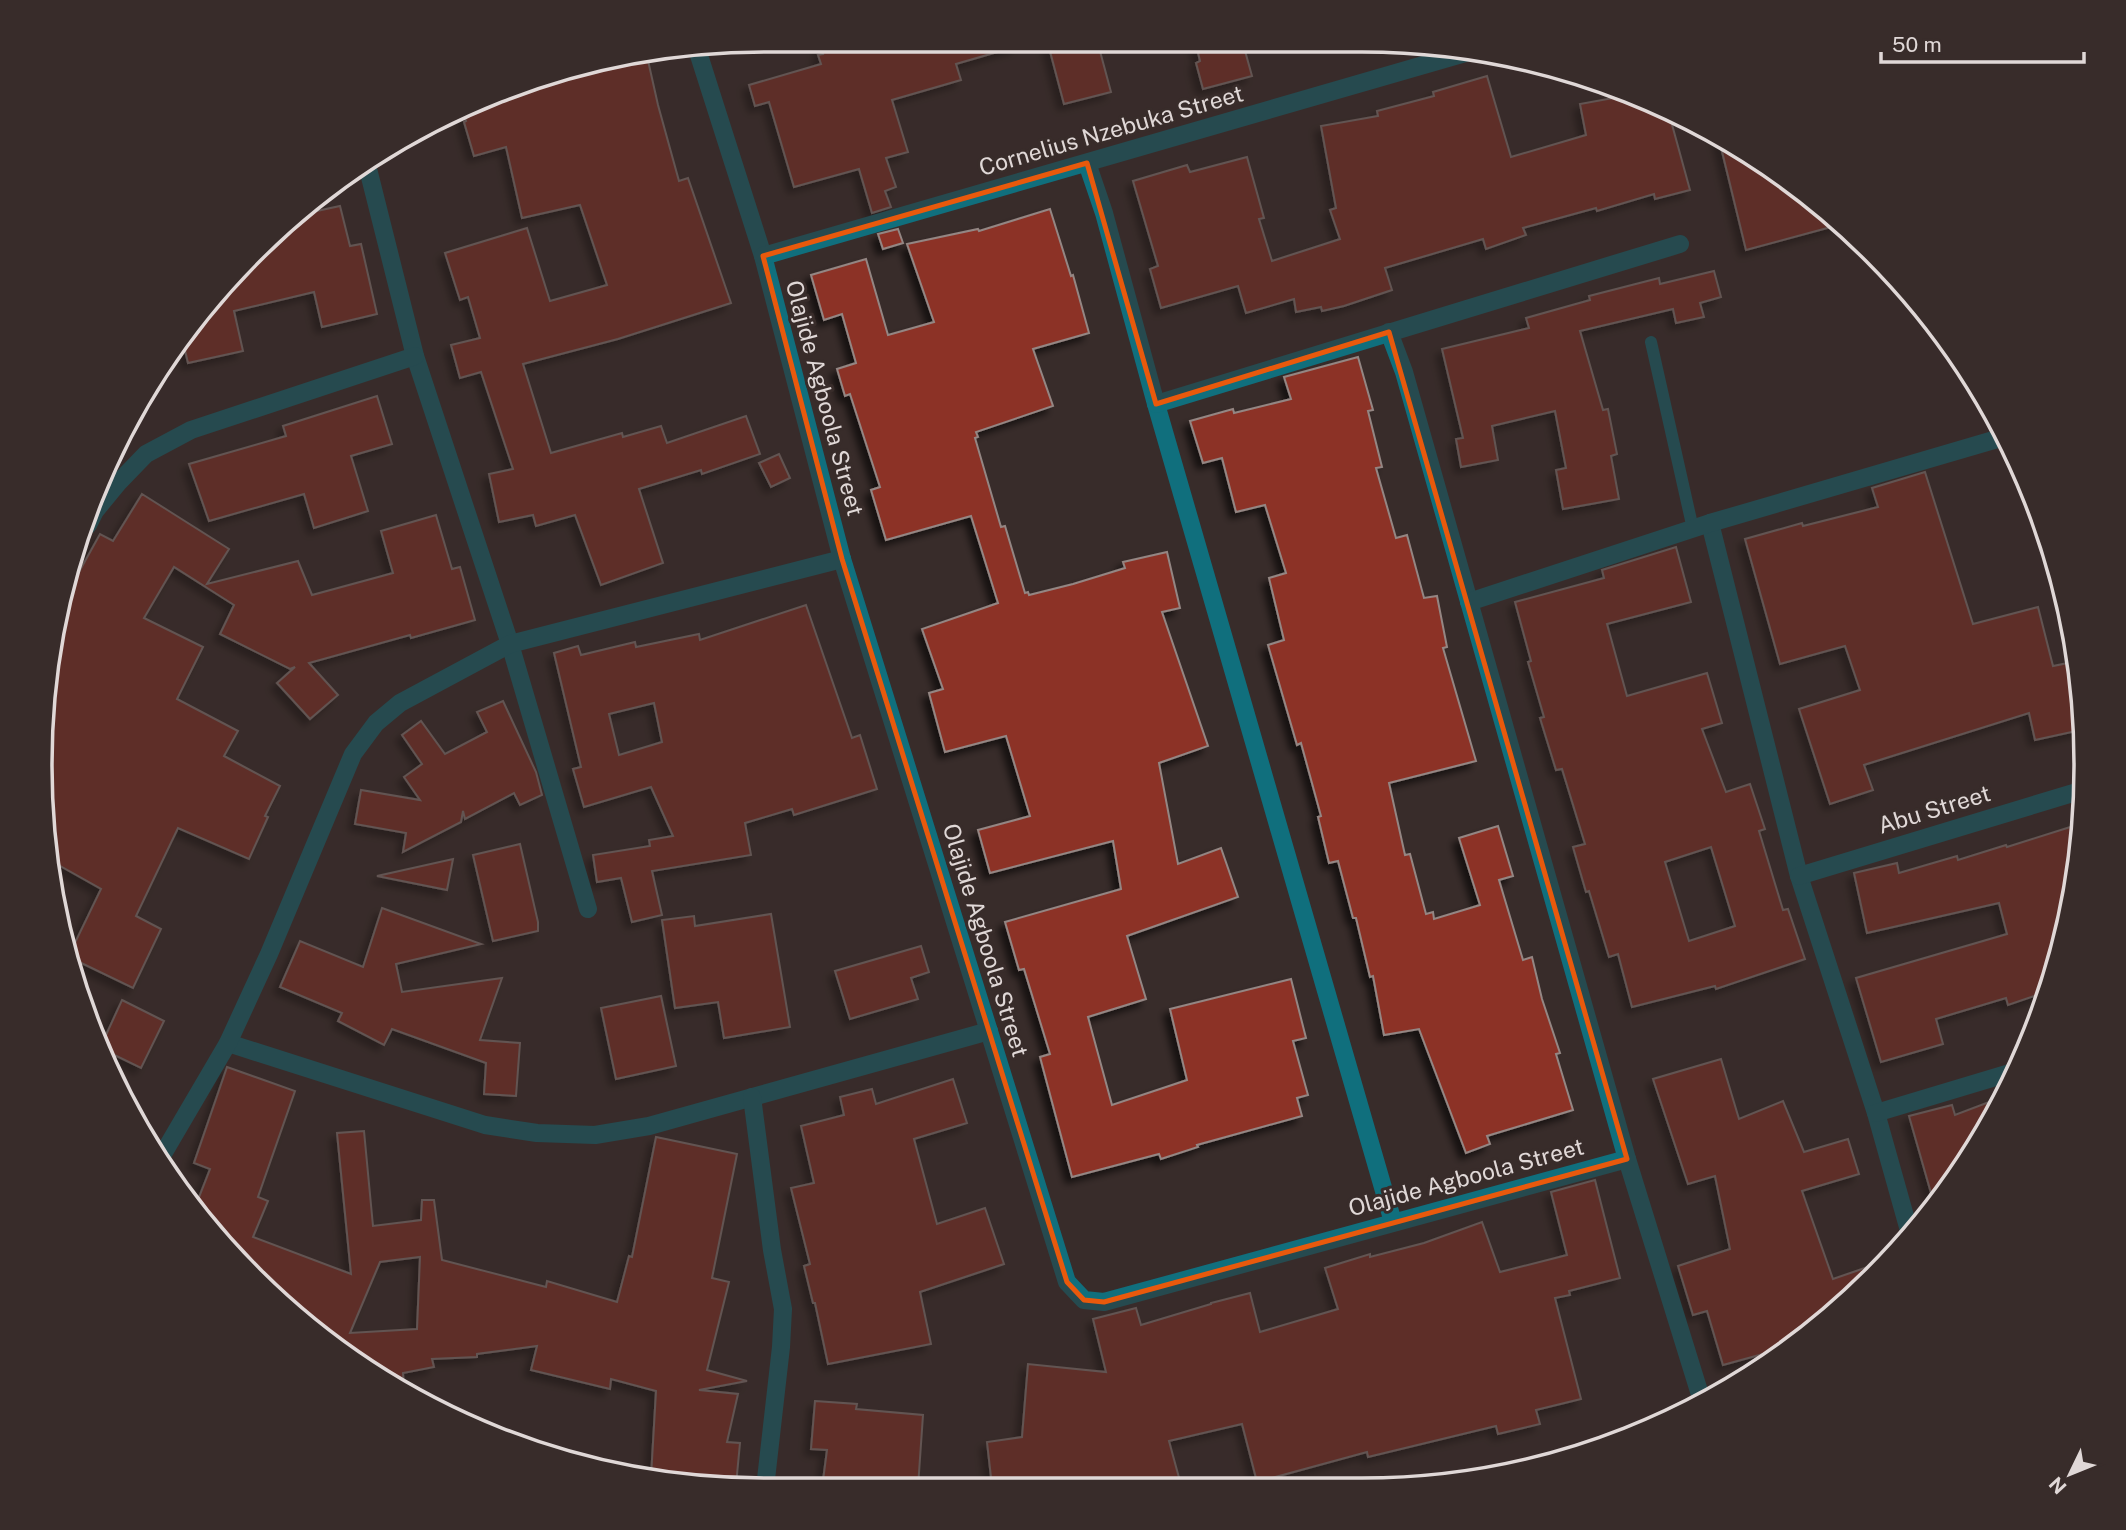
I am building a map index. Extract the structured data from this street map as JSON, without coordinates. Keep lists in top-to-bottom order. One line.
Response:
{"streets":{"street":["Cornelius Nzebuka Street","Olajide Agboola Street","Abu Street"]},"crossings":[["Cornelius Nzebuka Street","Olajide Agboola Street"]],"scale_bar":"50 m","north":"bottom left"}
